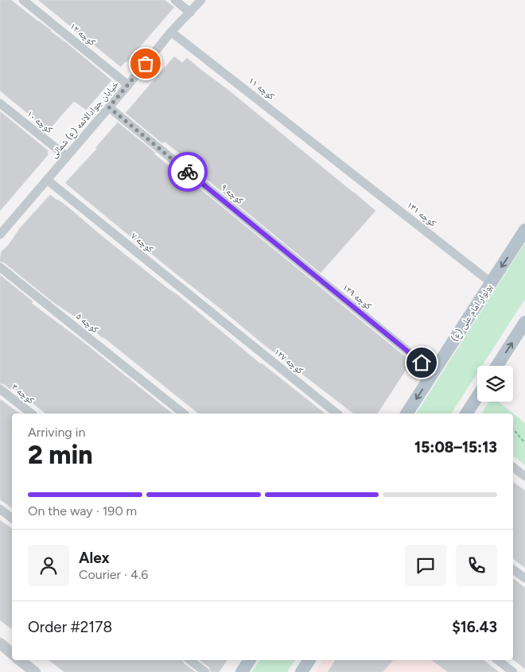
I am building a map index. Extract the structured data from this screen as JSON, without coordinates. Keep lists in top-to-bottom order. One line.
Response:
{"streets":{"main road":["بولوار امام علی (ع)"],"street":["کوچه ۱۲","کوچه ۱۱","خیابان جوادالائمه (ع) شمالی","کوچه ۱۰","کوچه ۹","کوچه ۱۳۱","کوچه ۷","کوچه ۱۲۹","کوچه ۵","کوچه ۱۲۷","کوچه ۳"]},"crossings":[["کوچه ۱۲","خیابان جوادالائمه (ع) شمالی"],["کوچه ۱۱","خیابان جوادالائمه (ع) شمالی"],["کوچه ۱۱","کوچه ۱۳۱"],["خیابان جوادالائمه (ع) شمالی","کوچه ۱۰"],["خیابان جوادالائمه (ع) شمالی","کوچه ۹"],["خیابان جوادالائمه (ع) شمالی","کوچه ۷"],["کوچه ۹","کوچه ۱۲۹"],["کوچه ۱۳۱","بولوار امام علی (ع)"],["کوچه ۷","کوچه ۱۲۷"],["کوچه ۱۲۹","بولوار امام علی (ع)"]],"one_way":["بولوار امام علی (ع)"],"page":{"heading":["2 min","Arriving in","15:08–15:13"],"panel":["Alex","Courier · 4.6","Order #2178","$16.43"],"bar":"On the way · 190 m"}}
